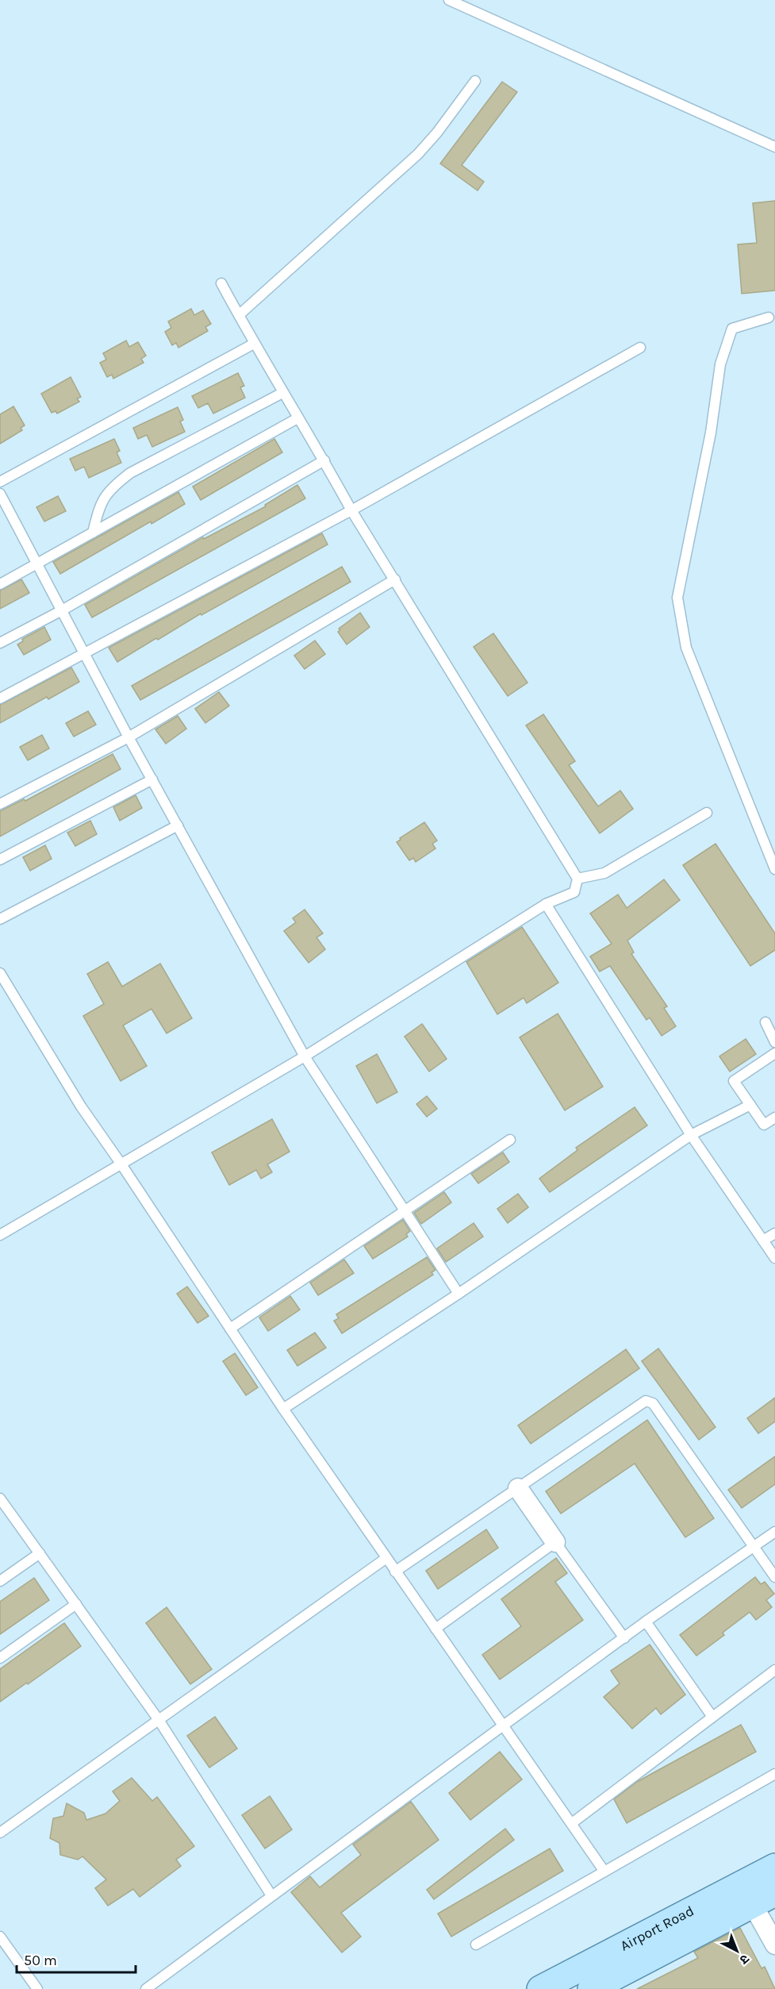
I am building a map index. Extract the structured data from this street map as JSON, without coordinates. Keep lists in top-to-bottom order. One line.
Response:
{"streets":{"main road":["Airport Road"]},"scale_bar":"50 m","north":"bottom right"}
